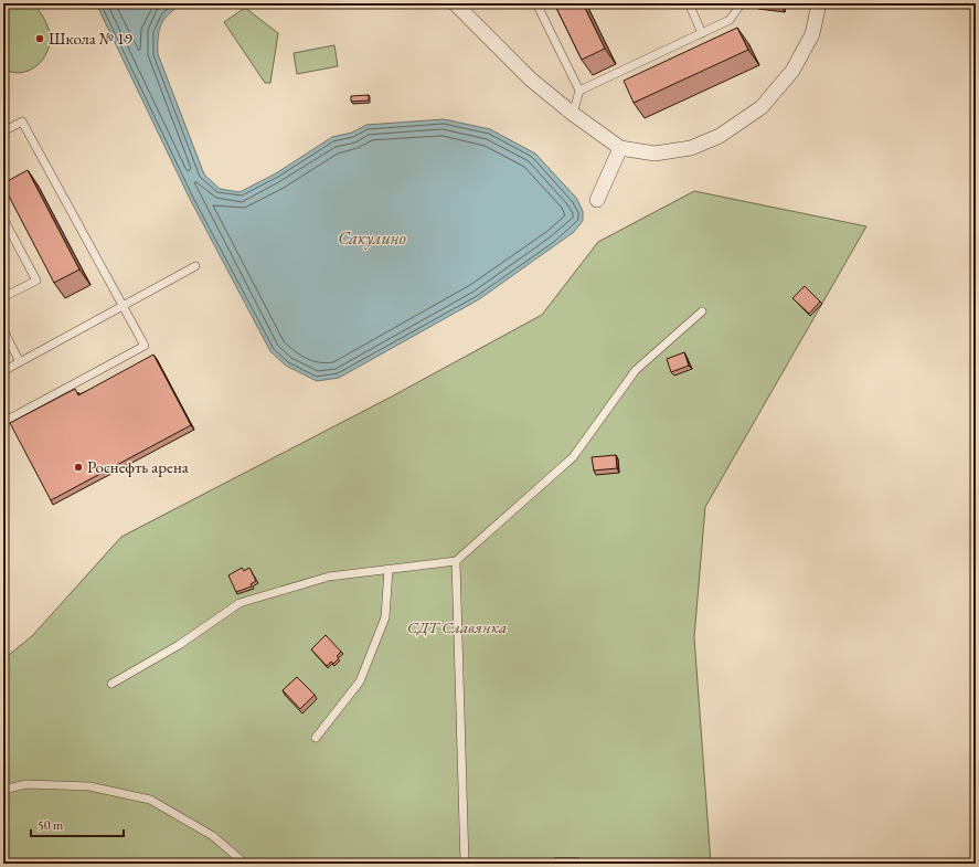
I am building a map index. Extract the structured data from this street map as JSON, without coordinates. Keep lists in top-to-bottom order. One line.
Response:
{"water":["Сакулино"],"parks":["СДТ Славянка"],"places":["Школа № 19","Роснефть арена"],"scale_bar":"50 m"}
